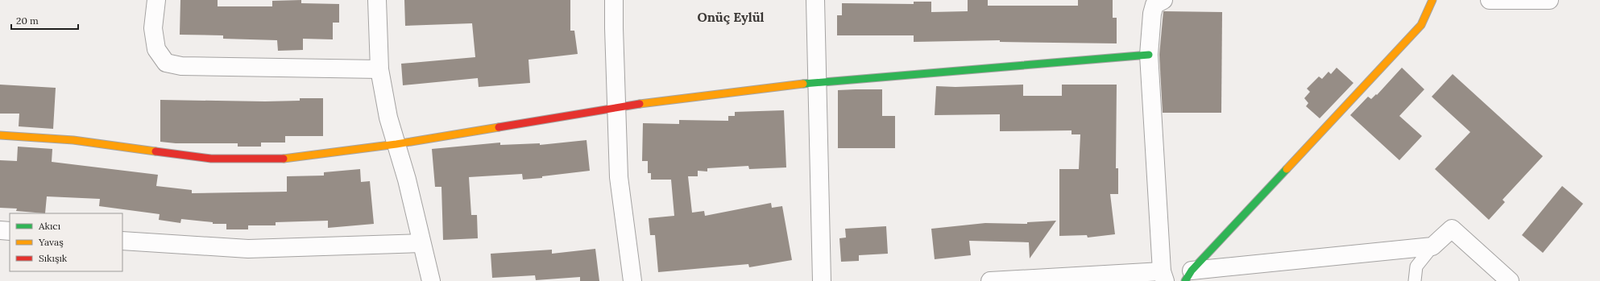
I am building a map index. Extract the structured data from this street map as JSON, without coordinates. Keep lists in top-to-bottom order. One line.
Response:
{"districts":["Onüç Eylül"],"legend":["Akıcı","Yavaş","Sıkışık"],"scale_bar":"20 m"}
